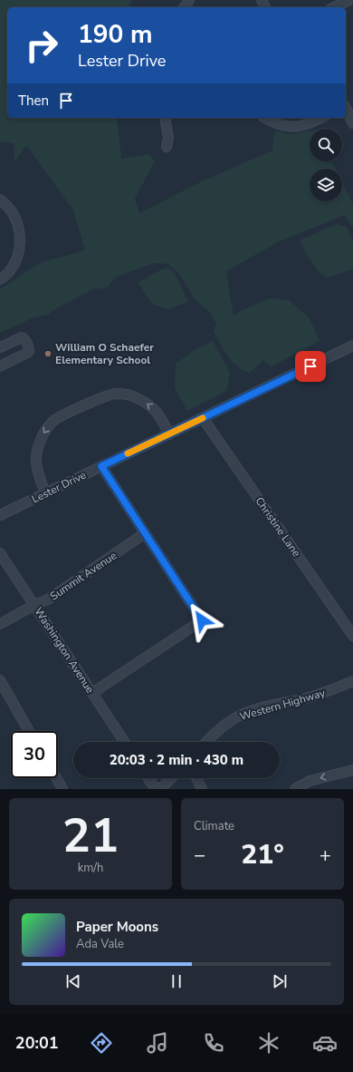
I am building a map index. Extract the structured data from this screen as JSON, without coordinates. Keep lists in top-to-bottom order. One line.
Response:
{"streets":{"street":["Lester Drive","Christine Lane","Summit Avenue","Washington Avenue","Western Highway"]},"crossings":[["Lester Drive","Christine Lane"],["Summit Avenue","Washington Avenue"]],"places":["William O Schaefer Elementary School"],"page":{"turn":["190 m","Lester Drive"],"then":"Then","limit":"30","trip":"20:03 · 2 min · 430 m","tile":[["21","km/h"],"Climate"],"heat":["−","21°","+"],"song":["Paper Moons","Ada Vale"],"tabs":"20:01"}}
